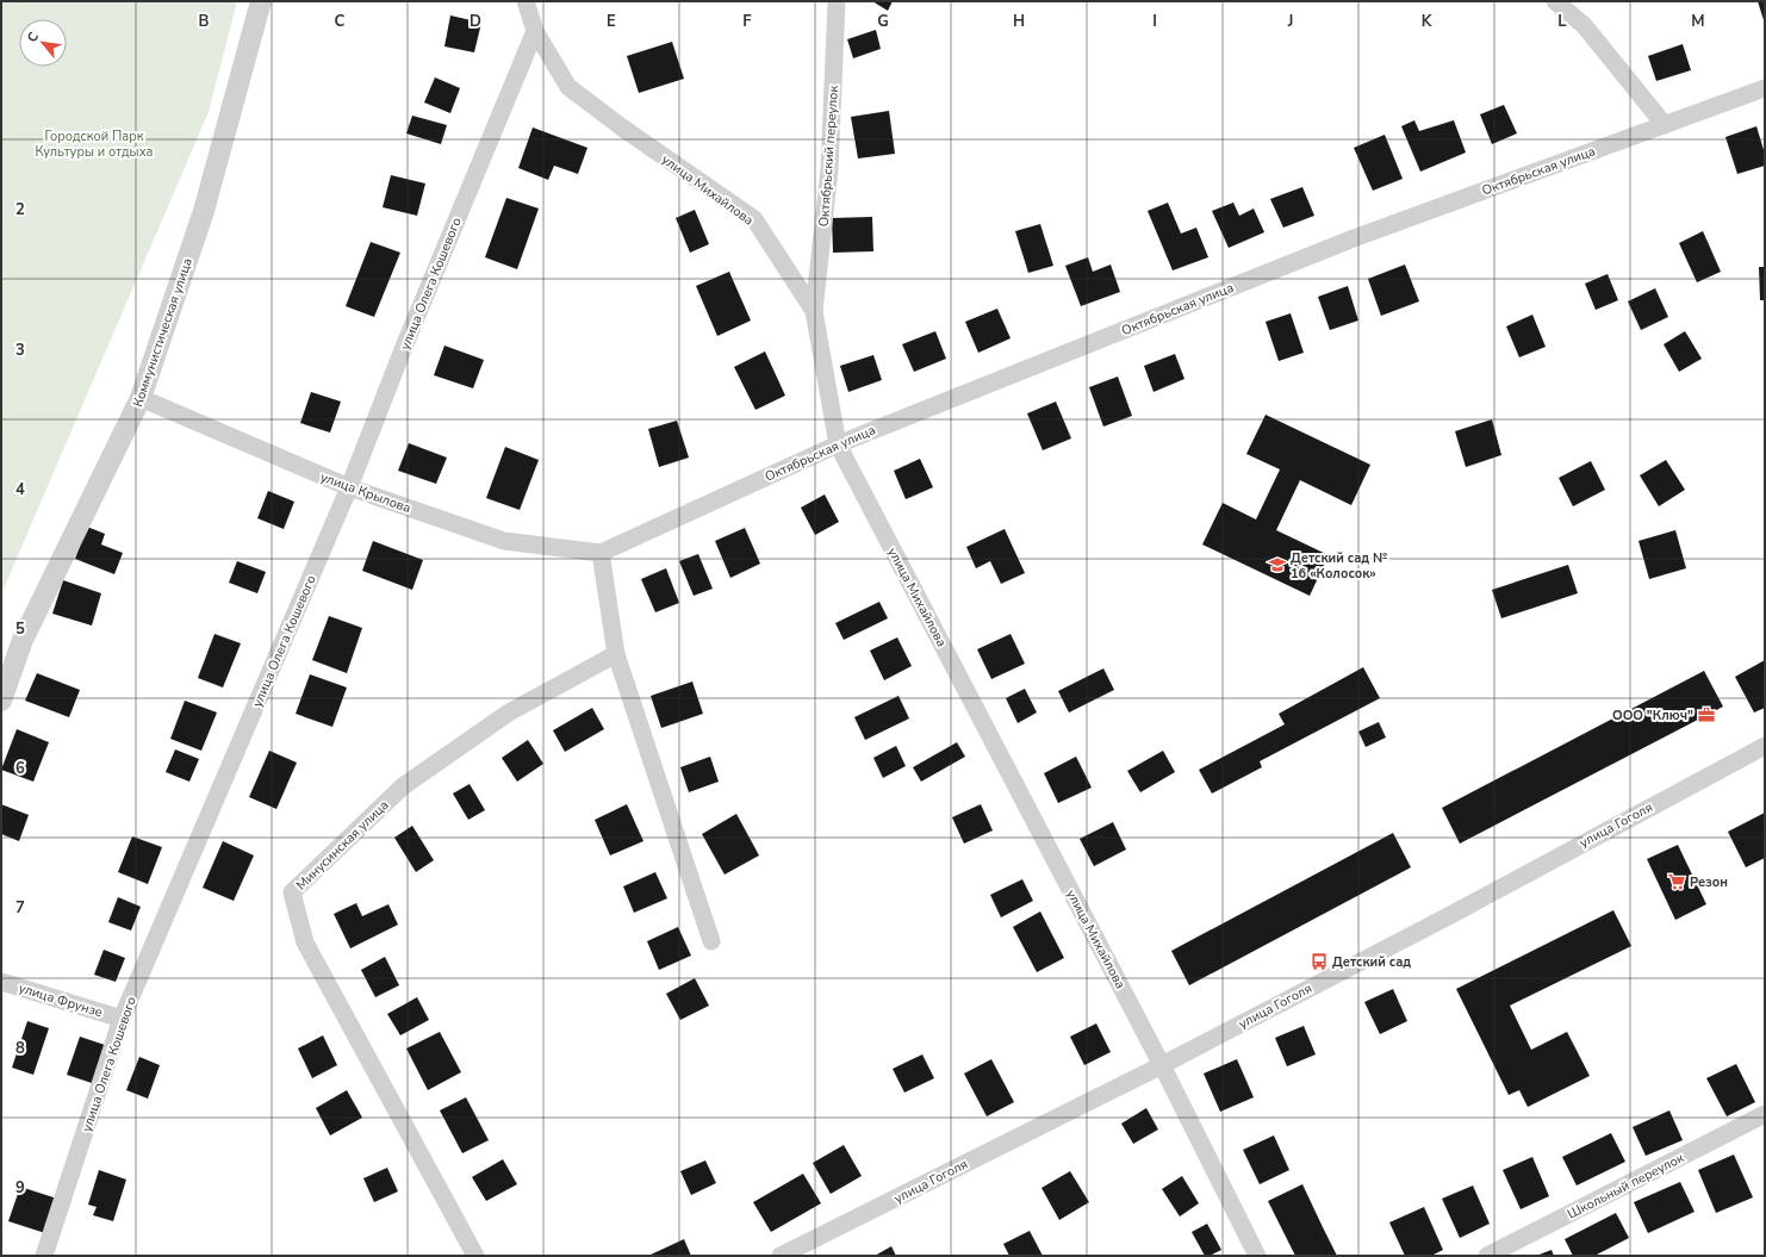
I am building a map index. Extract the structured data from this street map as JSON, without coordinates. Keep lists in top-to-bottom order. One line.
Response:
{"streets":{"street":["Октябрьский переулок","Октябрьская улица","улица Михайлова","улица Олега Кошевого","Коммунистическая улица","улица Крылова","улица Гоголя","Минусинская улица","улица Фрунзе","Школьный переулок"]},"crossings":[["Октябрьский переулок","улица Михайлова"],["Октябрьская улица","улица Михайлова"],["Октябрьская улица","улица Крылова"],["улица Михайлова","улица Олега Кошевого"],["улица Михайлова","улица Гоголя"],["улица Олега Кошевого","улица Крылова"],["улица Олега Кошевого","улица Фрунзе"],["Коммунистическая улица","улица Крылова"]],"parks":["Городской Парк Культуры и отдыха"],"places":{"school or university":["Детский сад № 16 «Колосок»"],"office":["ООО \"Ключ\""],"supermarket":["Резон"],"bus stop":["Детский сад"]},"north":"top left","grid":{"columns":["B","C","D","E","F","G","H","I","J","K","L","M"],"rows":["2","3","4","5","6","7","8","9"]}}
